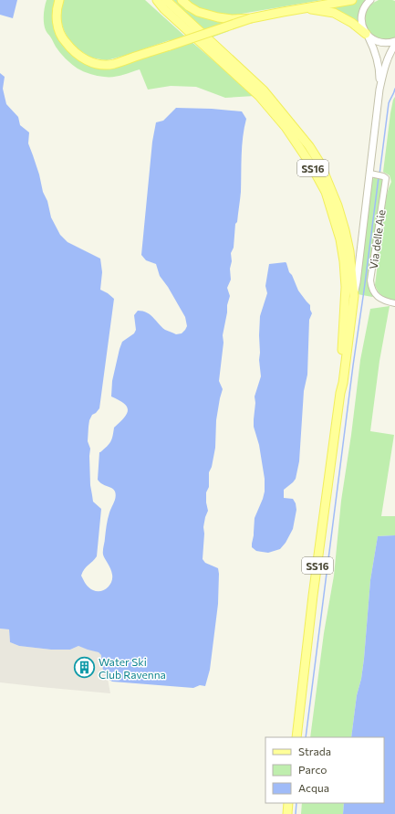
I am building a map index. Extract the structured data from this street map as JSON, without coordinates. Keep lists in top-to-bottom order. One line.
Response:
{"streets":{"main road":["SS16"],"street":["Via delle Aie"]},"places":{"building":["Water Ski Club Ravenna"]},"legend":["Strada","Parco","Acqua"]}
